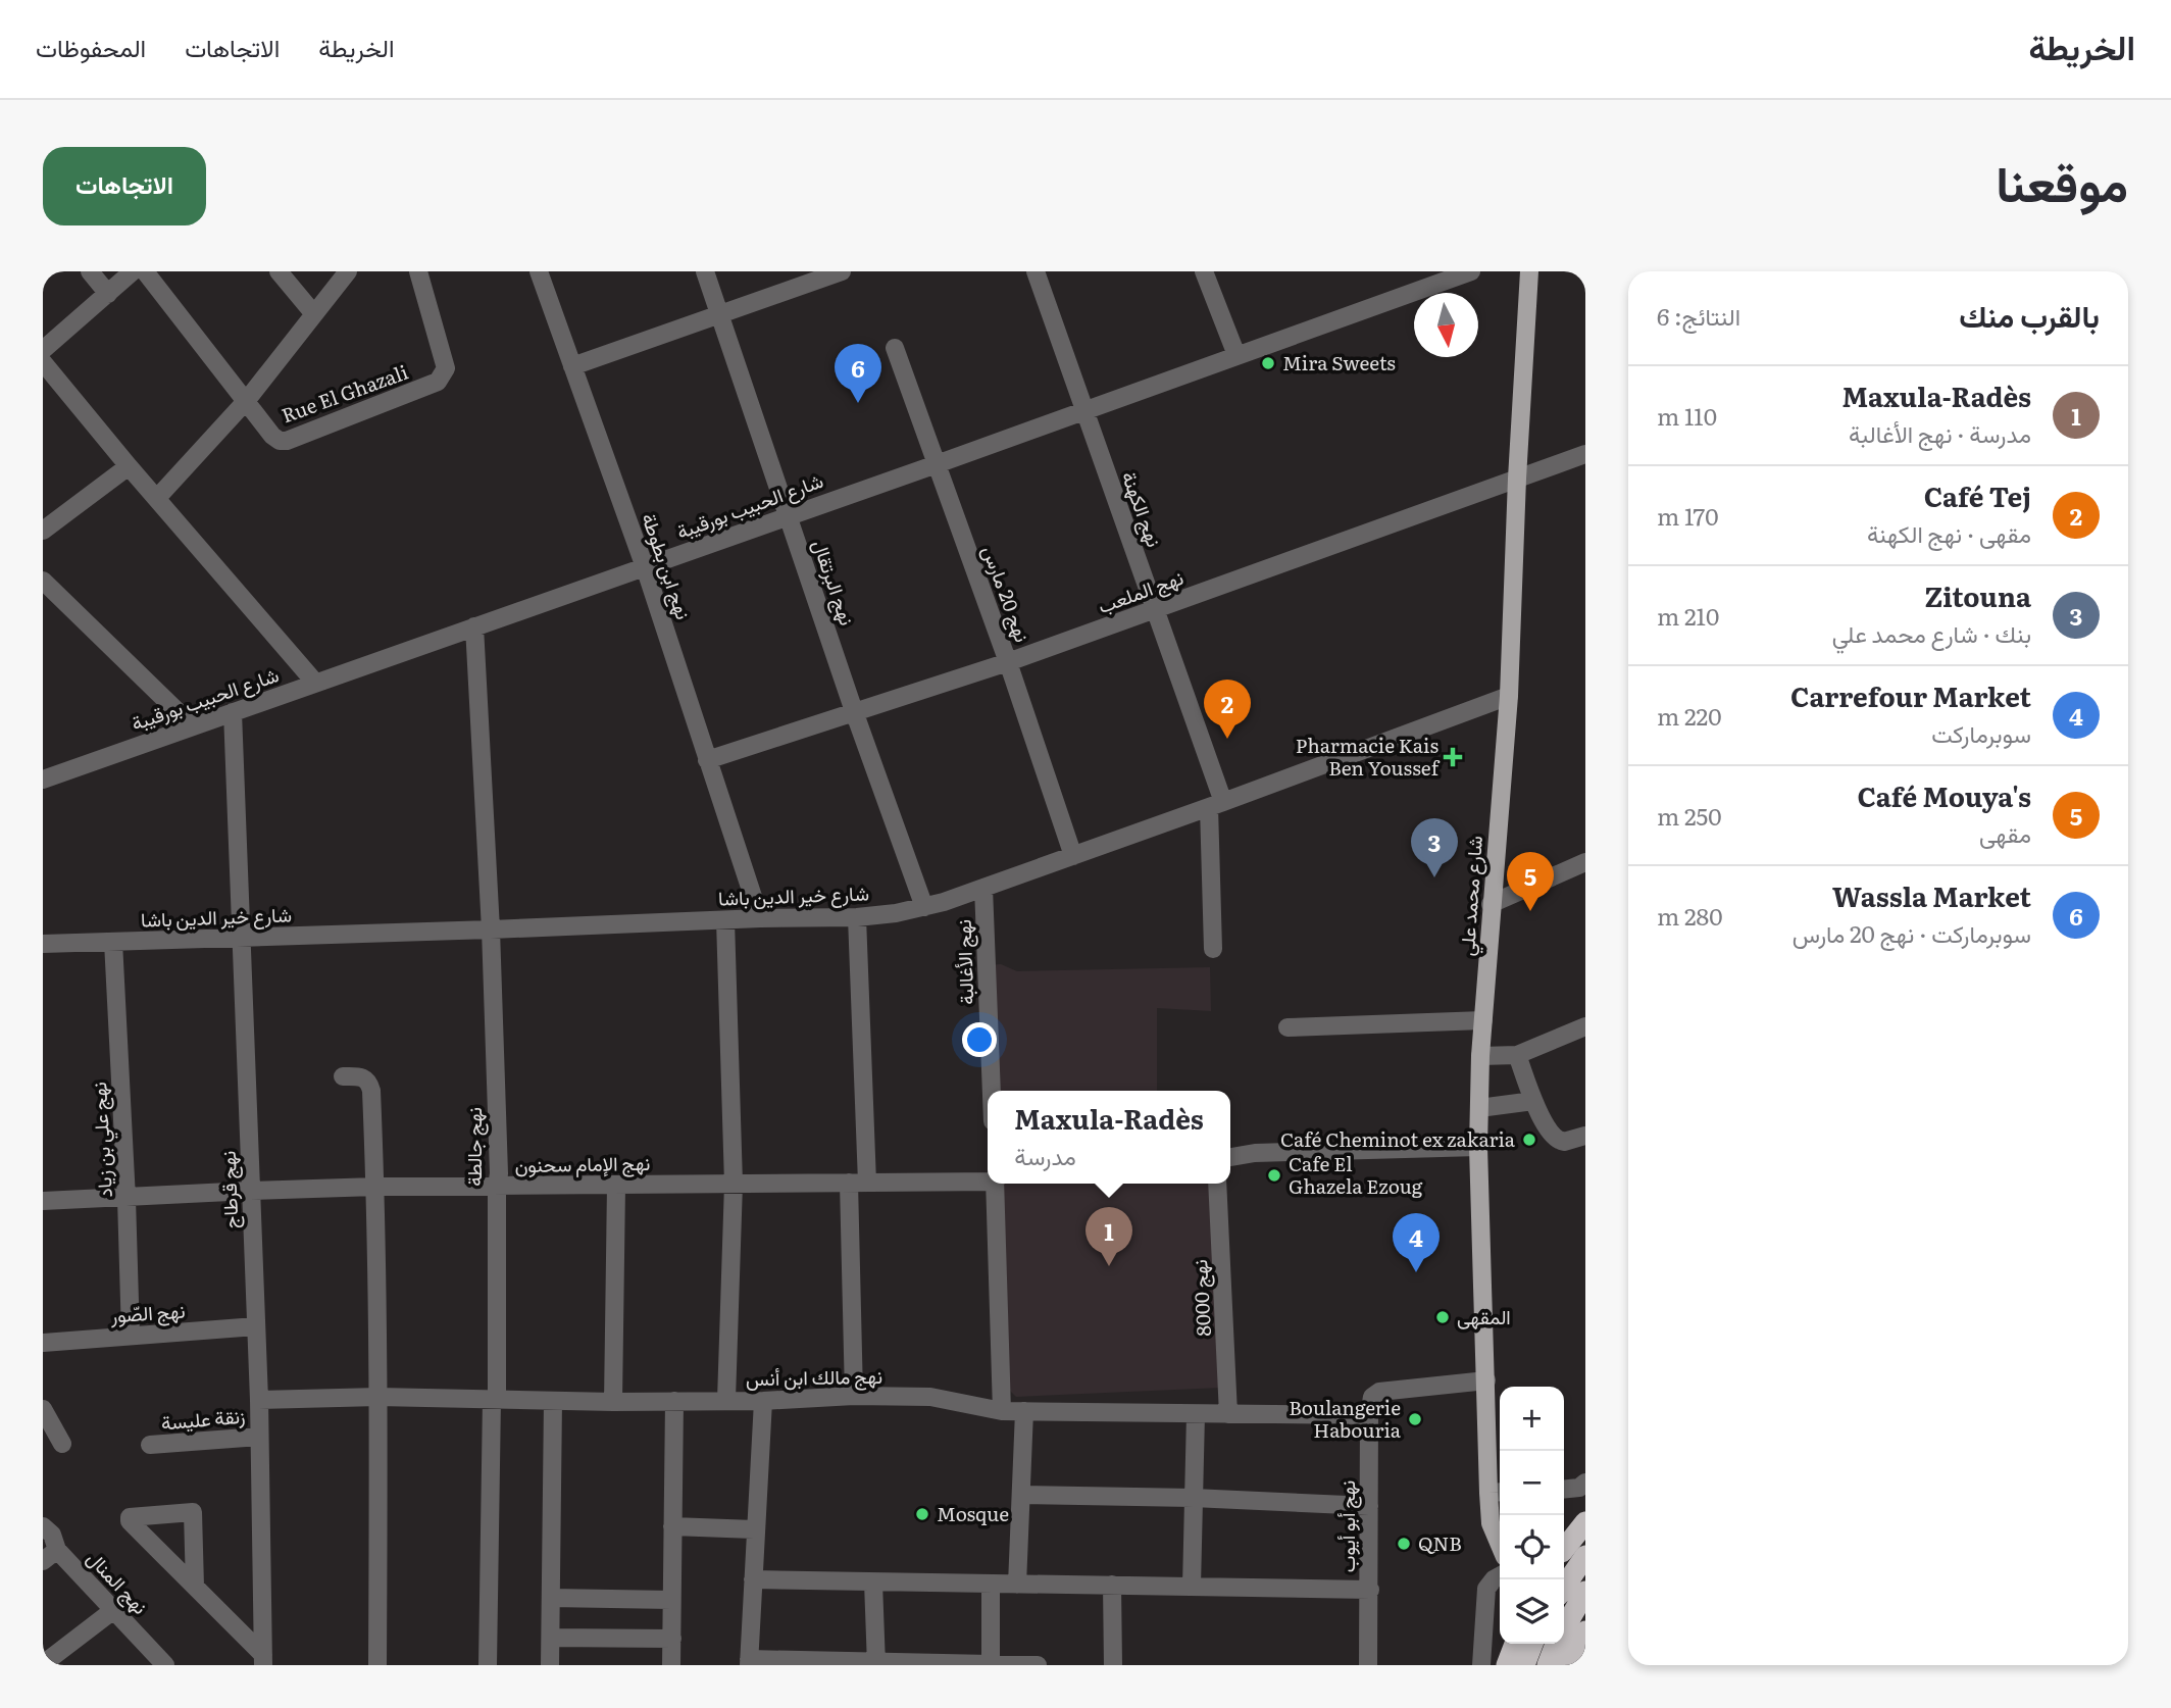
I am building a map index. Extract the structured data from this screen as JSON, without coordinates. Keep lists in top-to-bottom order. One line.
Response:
{"streets":{"main road":["شارع محمد علي"],"street":["Rue El Ghazali","شارع الحبيب بورقيبة","نهج الكهنة","نهج ابن بطوطة","نهج البرتقال","نهج الملعب","نهج 20 مارس","شارع خير الدين باشا","نهج الأغالبة","نهج علي بن زياد","نهج جالطة","نهج الإمام سحنون","نهج قرطاج","نهج 8000","نهج الصّور","نهج مالك ابن أنس","زنقة عليسة","نهج أبو أيوب","نهج المنال"]},"crossings":[["شارع الحبيب بورقيبة","نهج الكهنة"],["شارع الحبيب بورقيبة","نهج ابن بطوطة"],["شارع الحبيب بورقيبة","نهج البرتقال"],["شارع الحبيب بورقيبة","نهج 20 مارس"],["شارع الحبيب بورقيبة","نهج جالطة"],["شارع الحبيب بورقيبة","نهج قرطاج"],["نهج الكهنة","نهج الملعب"],["نهج الكهنة","شارع خير الدين باشا"],["نهج ابن بطوطة","نهج الملعب"],["نهج ابن بطوطة","شارع خير الدين باشا"],["نهج البرتقال","نهج الملعب"],["نهج البرتقال","شارع خير الدين باشا"],["نهج الملعب","نهج 20 مارس"],["نهج الملعب","شارع محمد علي"],["نهج 20 مارس","شارع خير الدين باشا"],["شارع خير الدين باشا","شارع محمد علي"],["شارع خير الدين باشا","نهج الأغالبة"],["شارع خير الدين باشا","نهج علي بن زياد"],["شارع خير الدين باشا","نهج جالطة"],["شارع خير الدين باشا","نهج قرطاج"],["شارع محمد علي","نهج أبو أيوب"],["نهج علي بن زياد","نهج الإمام سحنون"],["نهج علي بن زياد","نهج الصّور"],["نهج جالطة","نهج الإمام سحنون"],["نهج جالطة","نهج مالك ابن أنس"],["نهج الإمام سحنون","نهج قرطاج"],["نهج قرطاج","نهج الصّور"],["نهج قرطاج","نهج مالك ابن أنس"],["نهج قرطاج","زنقة عليسة"],["نهج 8000","نهج مالك ابن أنس"],["نهج مالك ابن أنس","نهج أبو أيوب"]],"places":{"other":["Mira Sweets","Café Cheminot ex zakaria","Cafe El Ghazela Ezoug","المقهى","Boulangerie Habouria","Mosque","QNB"],"health":["Pharmacie Kais Ben Youssef"]},"north":"bottom","page":{"header":"الخريطة","nav":["الخريطة","الاتجاهات","المحفوظات"],"title":"موقعنا","buttons":"الاتجاهات","heading":["بالقرب منك","النتائج: 6"],"pins":["6","2","3","5","1","4"],"list":[{"mark":"1","name":"Maxula-Radès","note":"مدرسة · نهج الأغالبة","value":"110 m"},{"mark":"2","name":"Café Tej","note":"مقهى · نهج الكهنة","value":"170 m"},{"mark":"3","name":"Zitouna","note":"بنك · شارع محمد علي","value":"210 m"},{"mark":"4","name":"Carrefour Market","note":"سوبرماركت","value":"220 m"},{"mark":"5","name":"Café Mouya's","note":"مقهى","value":"250 m"},{"mark":"6","name":"Wassla Market","note":"سوبرماركت · نهج 20 مارس","value":"280 m"}],"popup":["Maxula-Radès","مدرسة"],"map_buttons":["+","−"]}}
